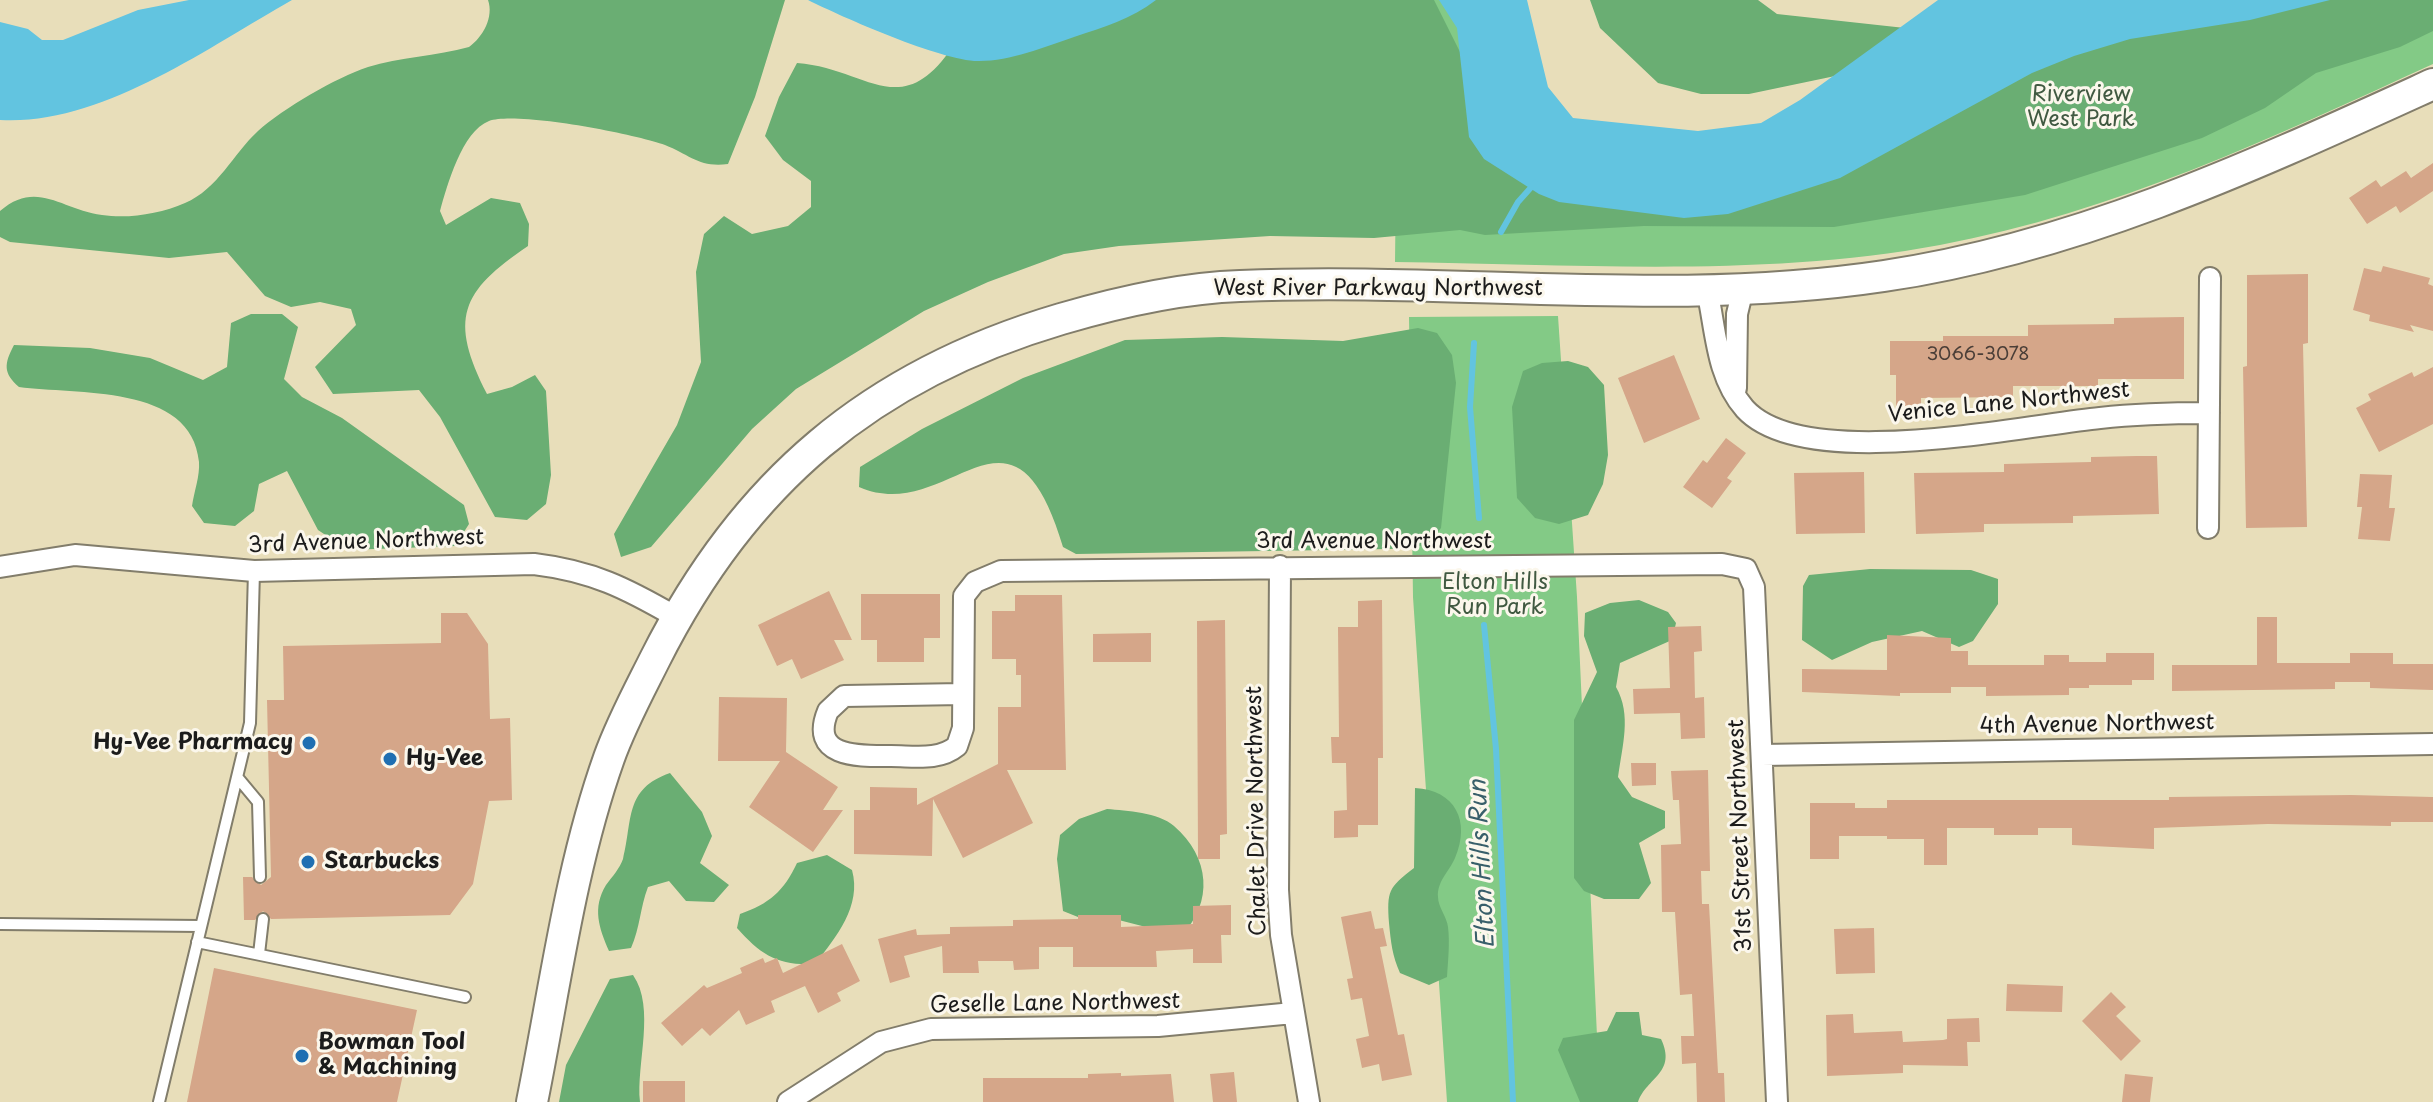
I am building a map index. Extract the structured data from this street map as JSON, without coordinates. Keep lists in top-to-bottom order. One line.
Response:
{"streets":{"main road":["West River Parkway Northwest"],"street":["Venice Lane Northwest","3rd Avenue Northwest","4th Avenue Northwest","Chalet Drive Northwest","31st Street Northwest","Geselle Lane Northwest"]},"crossings":[["West River Parkway Northwest","Venice Lane Northwest"],["West River Parkway Northwest","3rd Avenue Northwest"],["3rd Avenue Northwest","Chalet Drive Northwest"],["3rd Avenue Northwest","31st Street Northwest"],["4th Avenue Northwest","31st Street Northwest"],["Chalet Drive Northwest","Geselle Lane Northwest"]],"water":["Elton Hills Run"],"parks":["Riverview West Park","Elton Hills Run Park"],"places":["Hy-Vee Pharmacy","Hy-Vee","Starbucks","Bowman Tool & Machining"],"house_numbers":["3066-3078"]}
